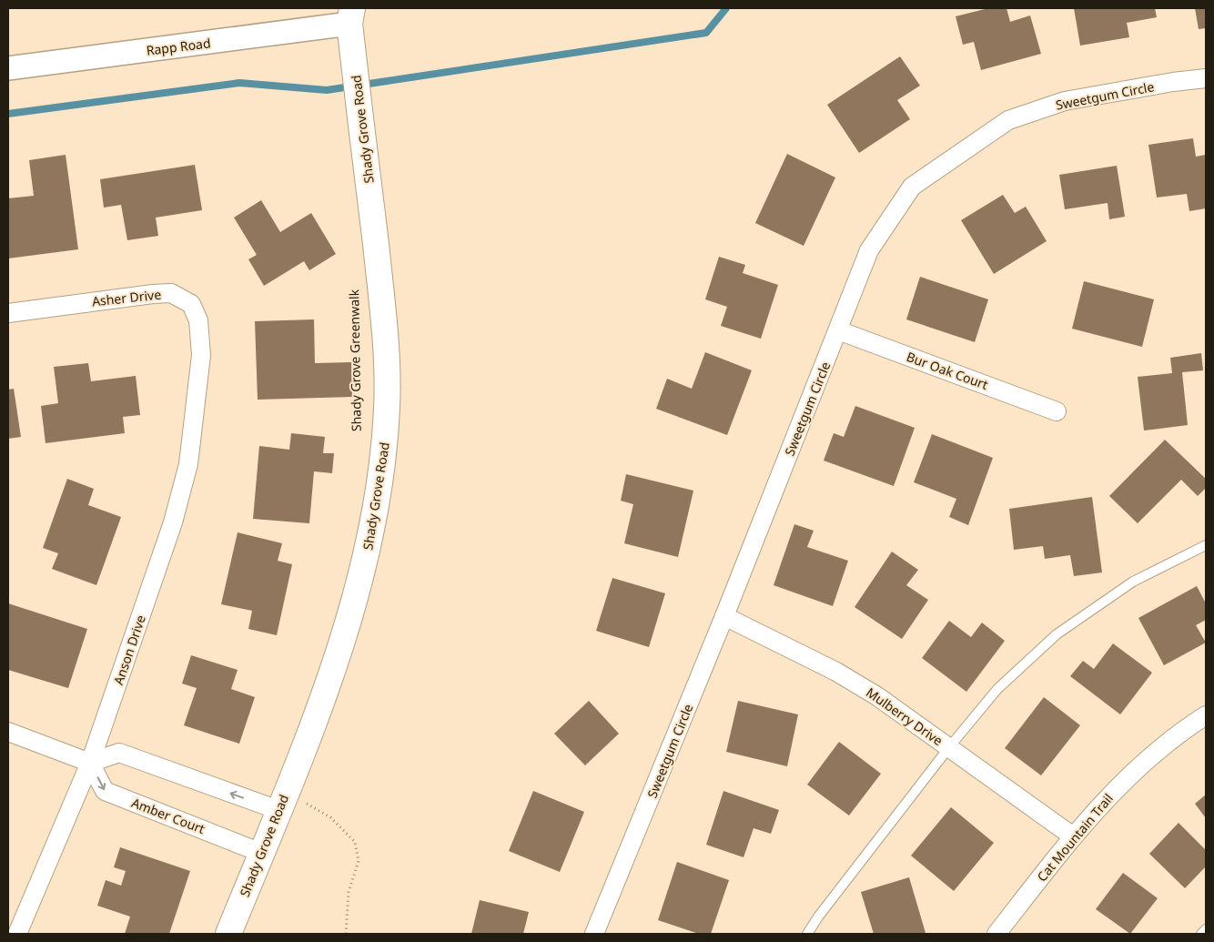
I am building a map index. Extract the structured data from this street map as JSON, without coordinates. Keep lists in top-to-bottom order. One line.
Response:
{"streets":{"main road":["Shady Grove Road"],"street":["Rapp Road","Sweetgum Circle","Asher Drive","Bur Oak Court","Anson Drive","Mulberry Drive","Amber Court","Cat Mountain Trail"]},"crossings":[["Rapp Road","Shady Grove Road"],["Sweetgum Circle","Bur Oak Court"],["Sweetgum Circle","Mulberry Drive"],["Shady Grove Road","Amber Court"],["Asher Drive","Anson Drive"],["Anson Drive","Amber Court"],["Mulberry Drive","Cat Mountain Trail"]]}
